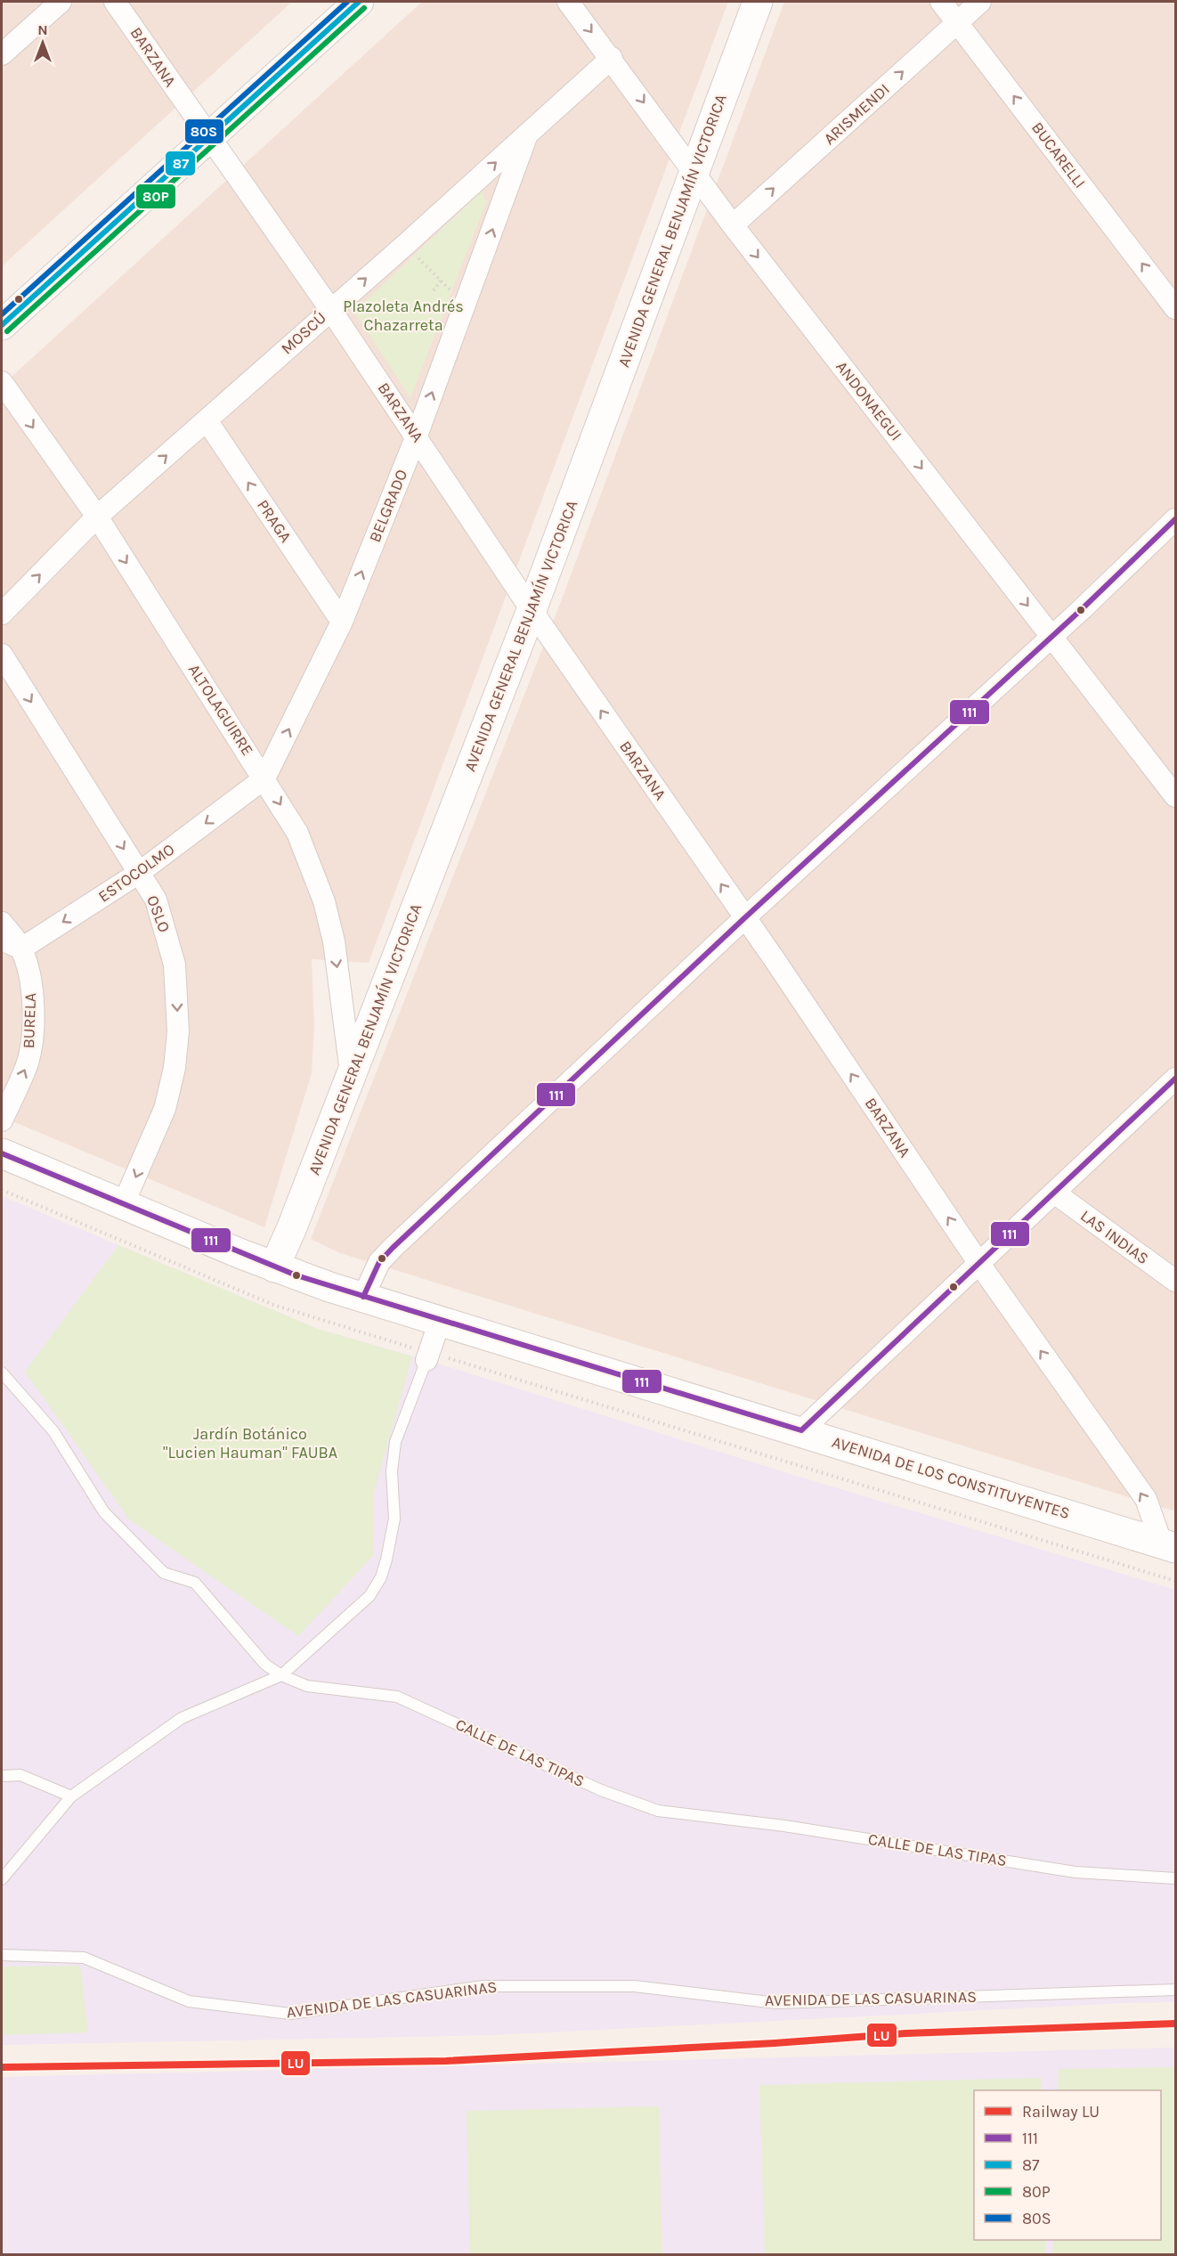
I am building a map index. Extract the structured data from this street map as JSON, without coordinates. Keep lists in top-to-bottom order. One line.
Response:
{"streets":{"main road":["AVENIDA GENERAL BENJAMÍN VICTORICA","AVENIDA DE LOS CONSTITUYENTES"],"street":["BARZANA","ARISMENDI","BUCARELLI","MOSCÚ","ANDONAEGUI","BELGRADO","PRAGA","ALTOLAGUIRRE","ESTOCOLMO","OSLO","BURELA","LAS INDIAS"],"lane":["CALLE DE LAS TIPAS","AVENIDA DE LAS CASUARINAS"]},"crossings":[["BARZANA","AVENIDA GENERAL BENJAMÍN VICTORICA"],["BARZANA","MOSCÚ"],["BARZANA","BELGRADO"],["BARZANA","AVENIDA DE LOS CONSTITUYENTES"],["ARISMENDI","BUCARELLI"],["ARISMENDI","ANDONAEGUI"],["AVENIDA GENERAL BENJAMÍN VICTORICA","ANDONAEGUI"],["AVENIDA GENERAL BENJAMÍN VICTORICA","ALTOLAGUIRRE"],["AVENIDA GENERAL BENJAMÍN VICTORICA","AVENIDA DE LOS CONSTITUYENTES"],["MOSCÚ","ANDONAEGUI"],["MOSCÚ","BELGRADO"],["MOSCÚ","PRAGA"],["MOSCÚ","ALTOLAGUIRRE"],["BELGRADO","PRAGA"],["BELGRADO","ALTOLAGUIRRE"],["BELGRADO","ESTOCOLMO"],["ALTOLAGUIRRE","ESTOCOLMO"],["ESTOCOLMO","OSLO"],["ESTOCOLMO","BURELA"],["OSLO","AVENIDA DE LOS CONSTITUYENTES"]],"one_way":["BARZANA","ARISMENDI","BUCARELLI","MOSCÚ","ANDONAEGUI","BELGRADO","PRAGA","ALTOLAGUIRRE","ESTOCOLMO","OSLO","BURELA"],"parks":["Plazoleta Andrés Chazarreta","Jardín Botánico \"Lucien Hauman\" FAUBA"],"lines":["transit line 87","transit line 80S","transit line 80P","transit line 111","rail line LU"],"legend":["Railway LU","111","87","80P","80S"],"north":"top"}
